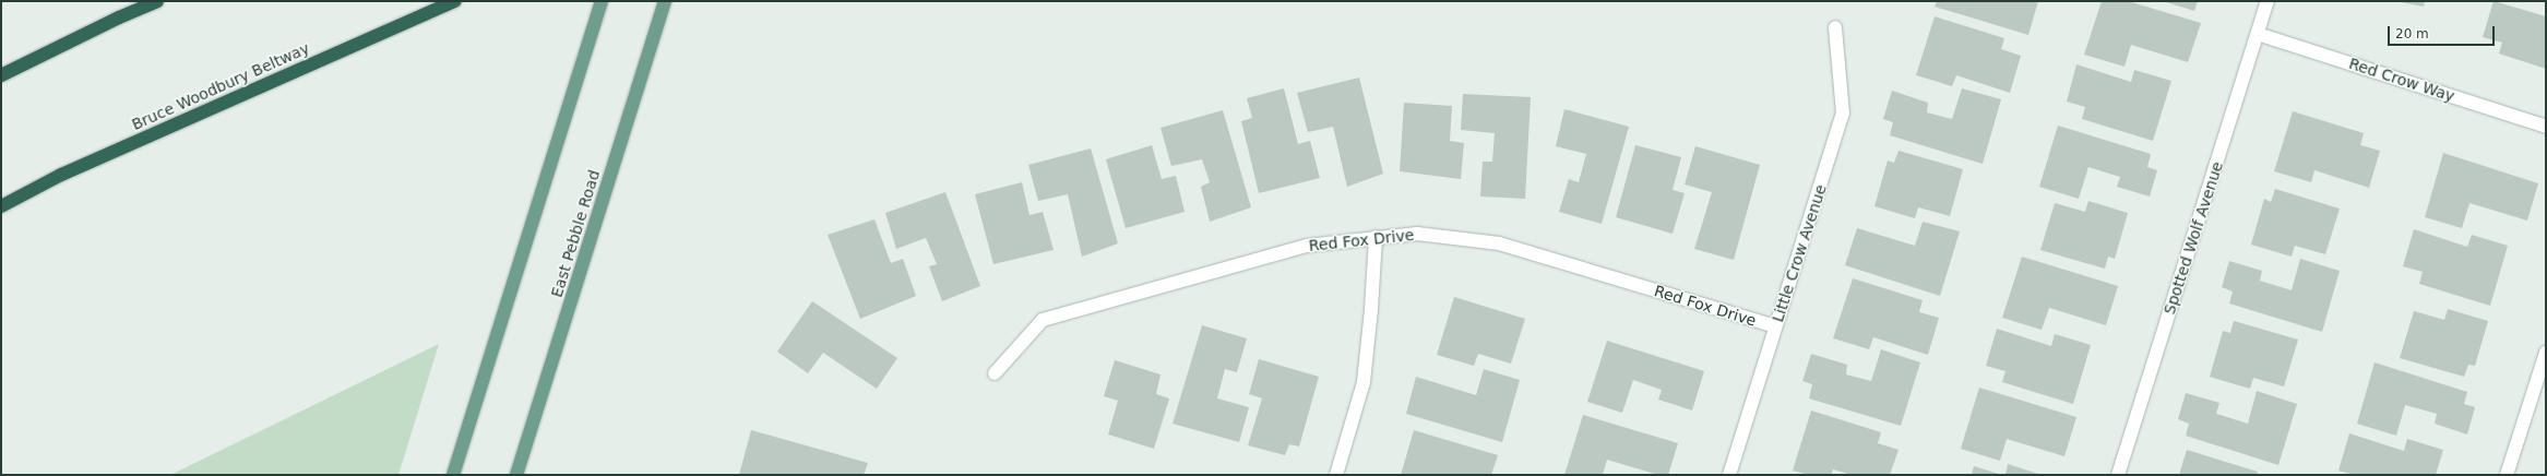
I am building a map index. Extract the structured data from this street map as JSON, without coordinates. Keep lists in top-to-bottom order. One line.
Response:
{"streets":{"highway":["Bruce Woodbury Beltway"],"main road":["East Pebble Road"],"street":["Red Crow Way","Spotted Wolf Avenue","Red Fox Drive","Little Crow Avenue"]},"crossings":[["Red Crow Way","Spotted Wolf Avenue"],["Red Fox Drive","Little Crow Avenue"]],"scale_bar":"20 m"}
